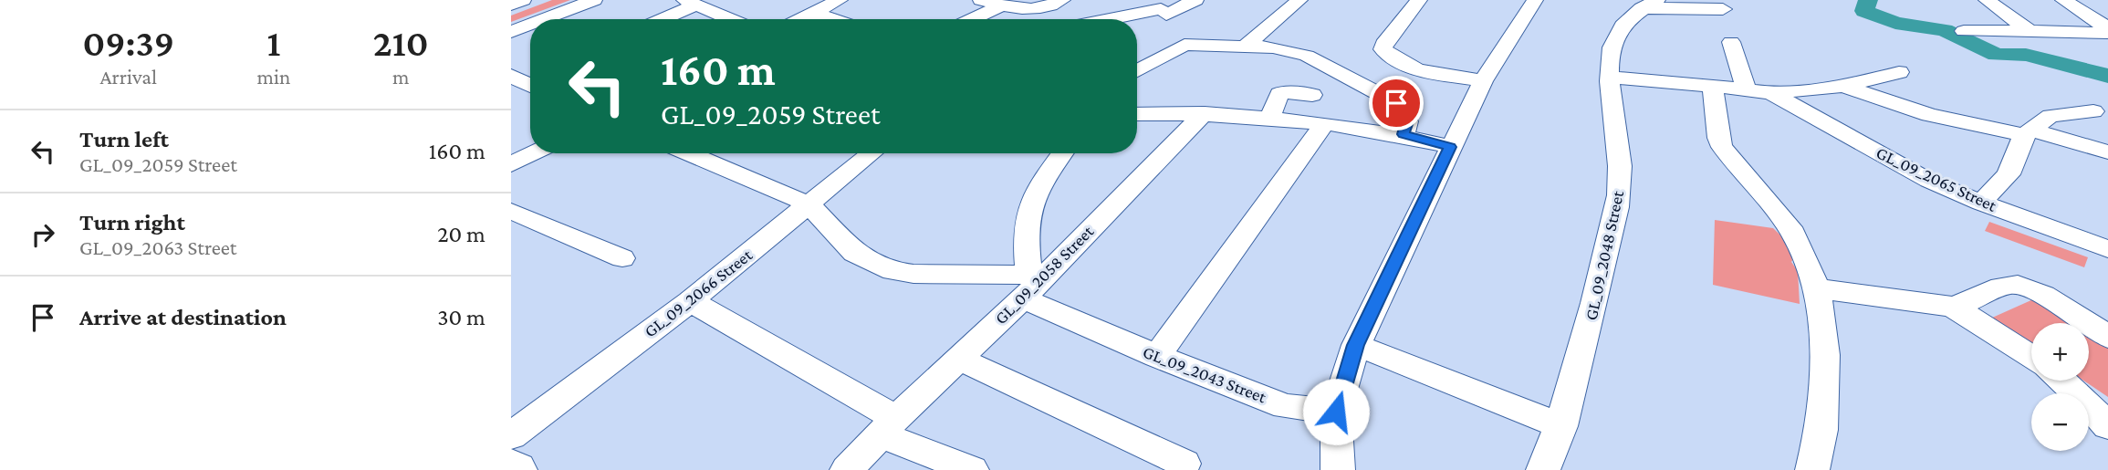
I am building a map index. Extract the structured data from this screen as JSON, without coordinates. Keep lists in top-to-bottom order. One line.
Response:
{"streets":{"street":["GL_09_2065 Street","GL_09_2048 Street","GL_09_2058 Street","GL_09_2066 Street","GL_09_2043 Street"]},"crossings":[["GL_09_2058 Street","GL_09_2043 Street"],["GL_09_2066 Street","GL_09_2043 Street"]],"page":{"eta":["09:39","Arrival","1","min","210","m"],"turn":["160 m","GL_09_2059 Street"],"list":[{"name":"Turn left","note":"GL_09_2059 Street","value":"160 m"},{"name":"Turn right","note":"GL_09_2063 Street","value":"20 m"},{"name":"Arrive at destination","value":"30 m"}],"map_buttons":["+","−"]}}
